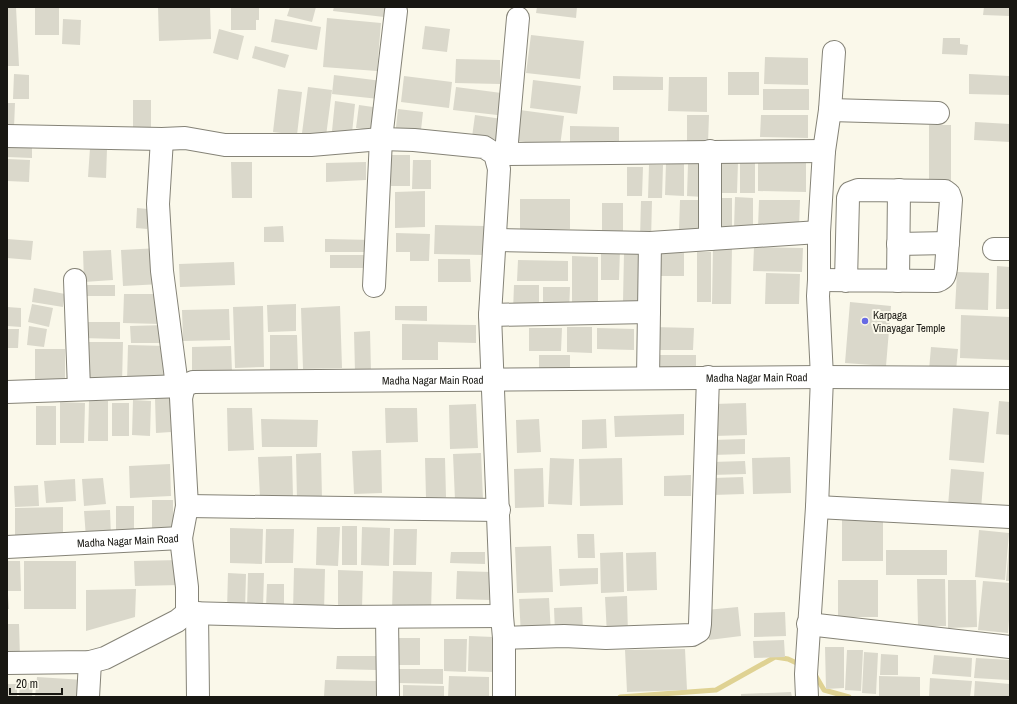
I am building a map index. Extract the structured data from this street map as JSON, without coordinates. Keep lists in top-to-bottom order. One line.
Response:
{"streets":{"street":["Madha Nagar Main Road"]},"places":["Karpaga Vinayagar Temple"],"scale_bar":"20 m"}
